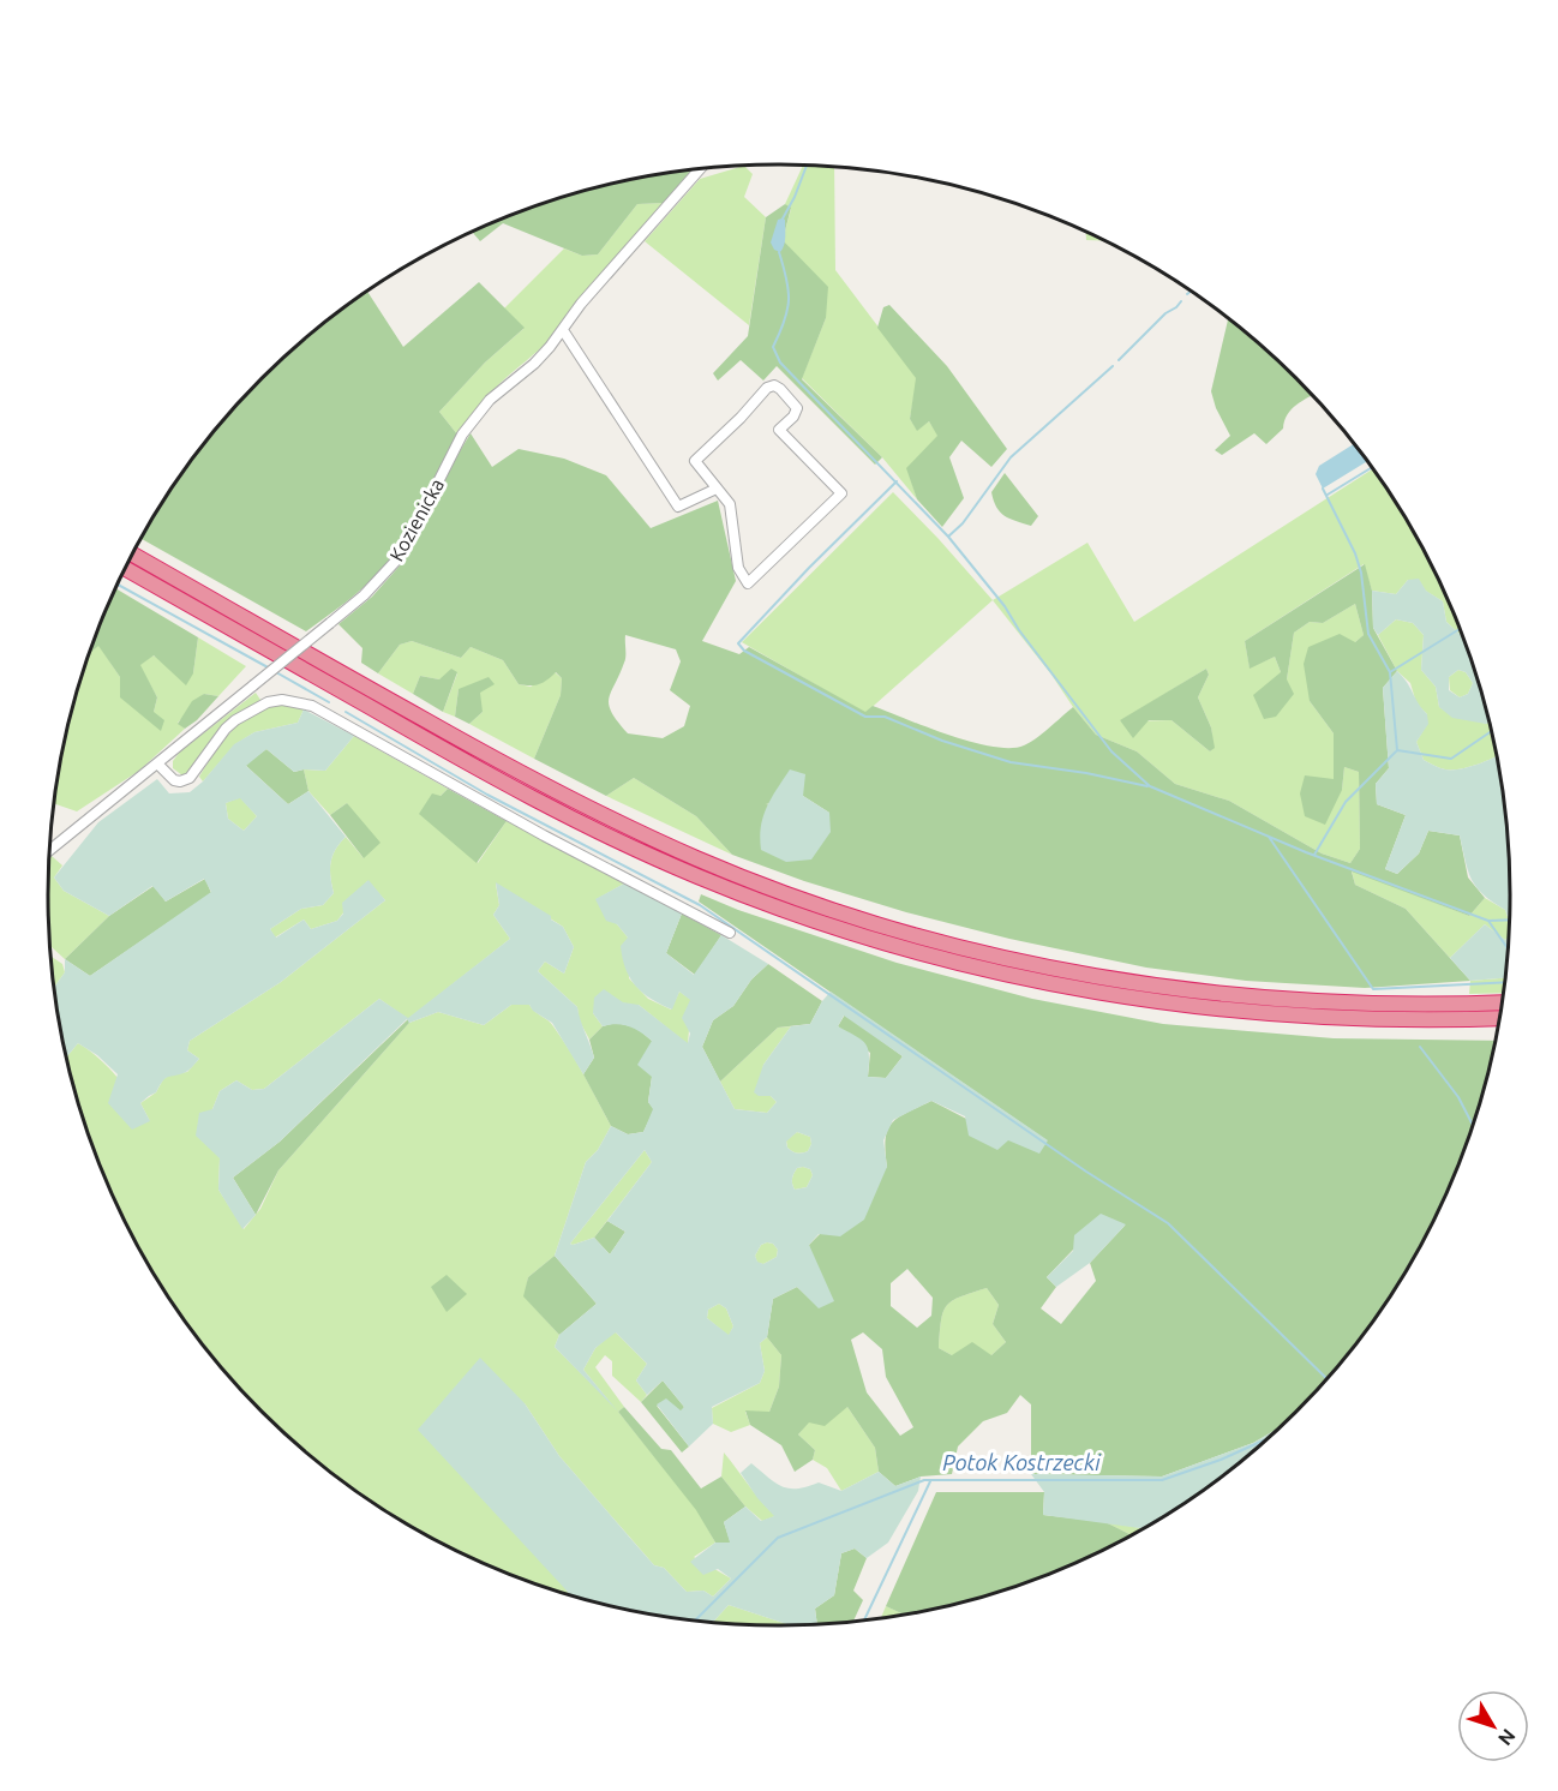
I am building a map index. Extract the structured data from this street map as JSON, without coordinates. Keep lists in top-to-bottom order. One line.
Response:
{"streets":{"street":["Kozienicka"]},"water":["Potok Kostrzecki"],"north":"bottom right"}
